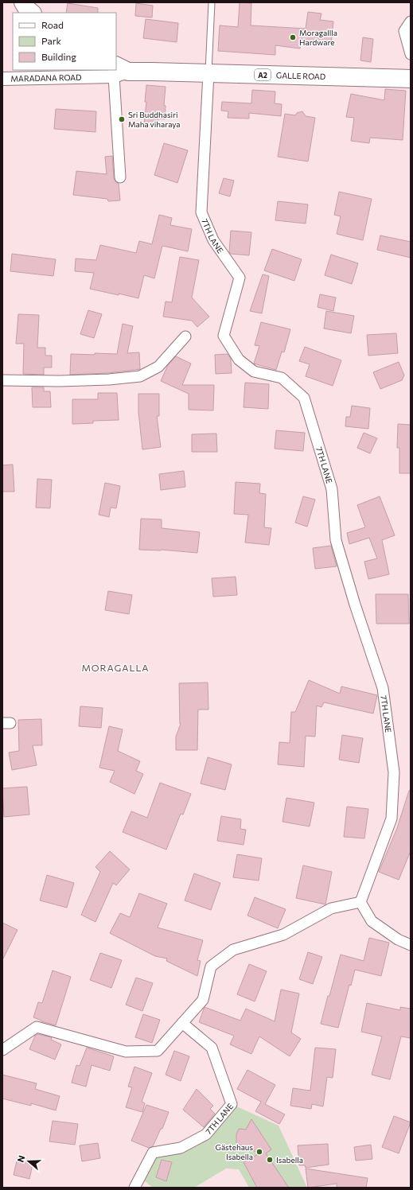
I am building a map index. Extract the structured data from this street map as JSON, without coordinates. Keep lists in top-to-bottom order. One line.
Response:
{"streets":{"highway":["A2","GALLE ROAD"],"street":["MARADANA ROAD","7TH LANE"]},"crossings":[["GALLE ROAD","MARADANA ROAD"],["GALLE ROAD","7TH LANE"]],"districts":["MORAGALLA"],"places":["Moragallla Hardware","Sri Buddhasiri Maha viharaya","Gästehaus Isabella","Isabella"],"legend":["Road","Park","Building"],"north":"left"}
